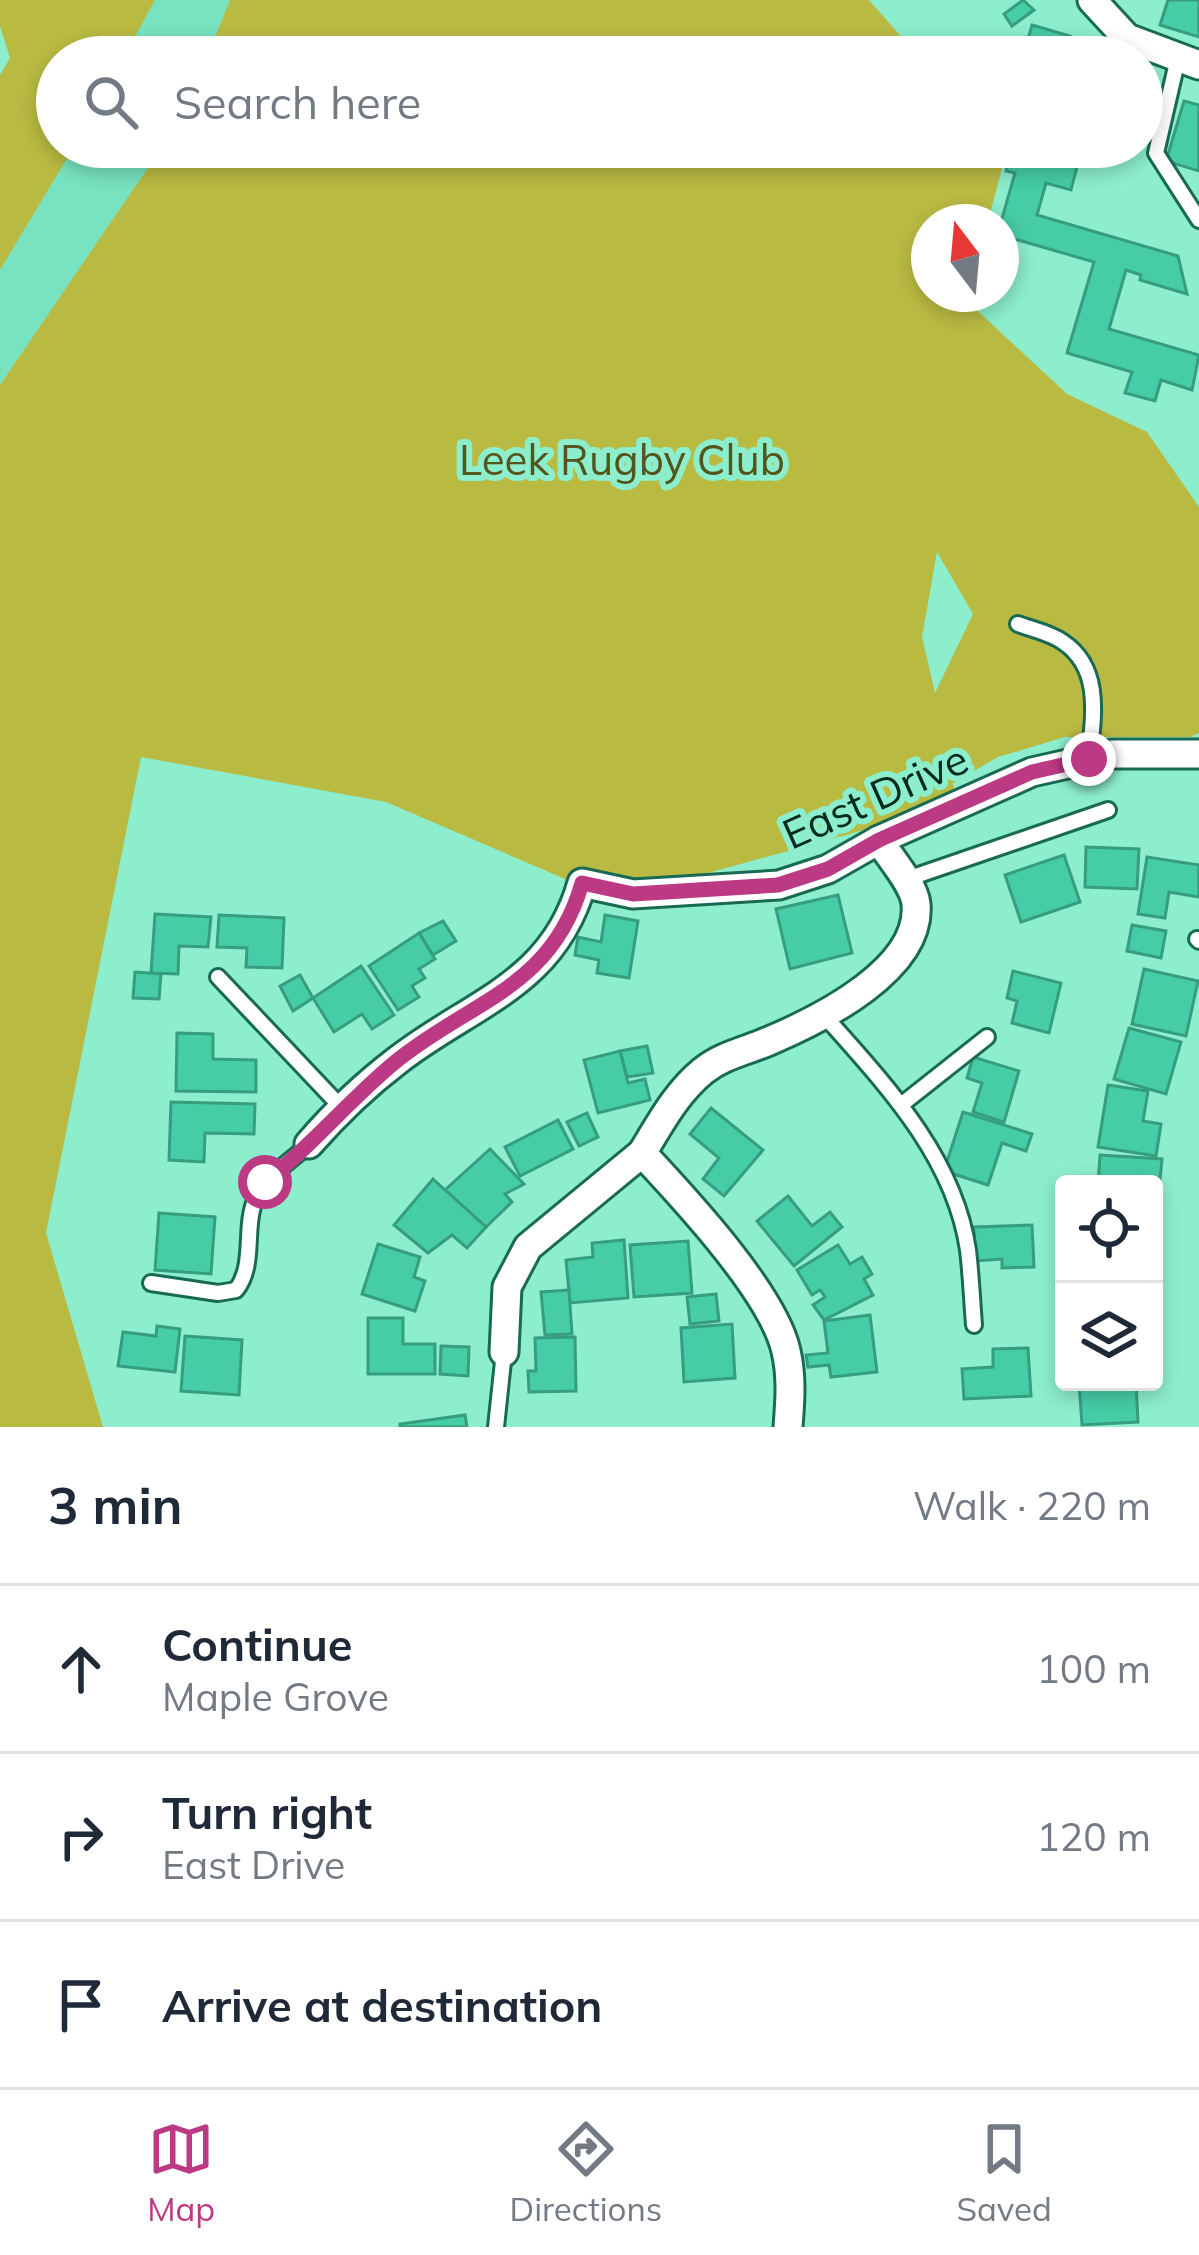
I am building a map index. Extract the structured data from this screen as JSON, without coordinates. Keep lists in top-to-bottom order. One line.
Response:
{"streets":{"street":["East Drive"]},"parks":["Leek Rugby Club"],"north":"top","page":{"search":"Search here","heading":["3 min","Walk · 220 m"],"list":[["Continue","Maple Grove","100 m"],["Turn right","East Drive","120 m"],"Arrive at destination"],"nav":["Map","Directions","Saved"]}}
